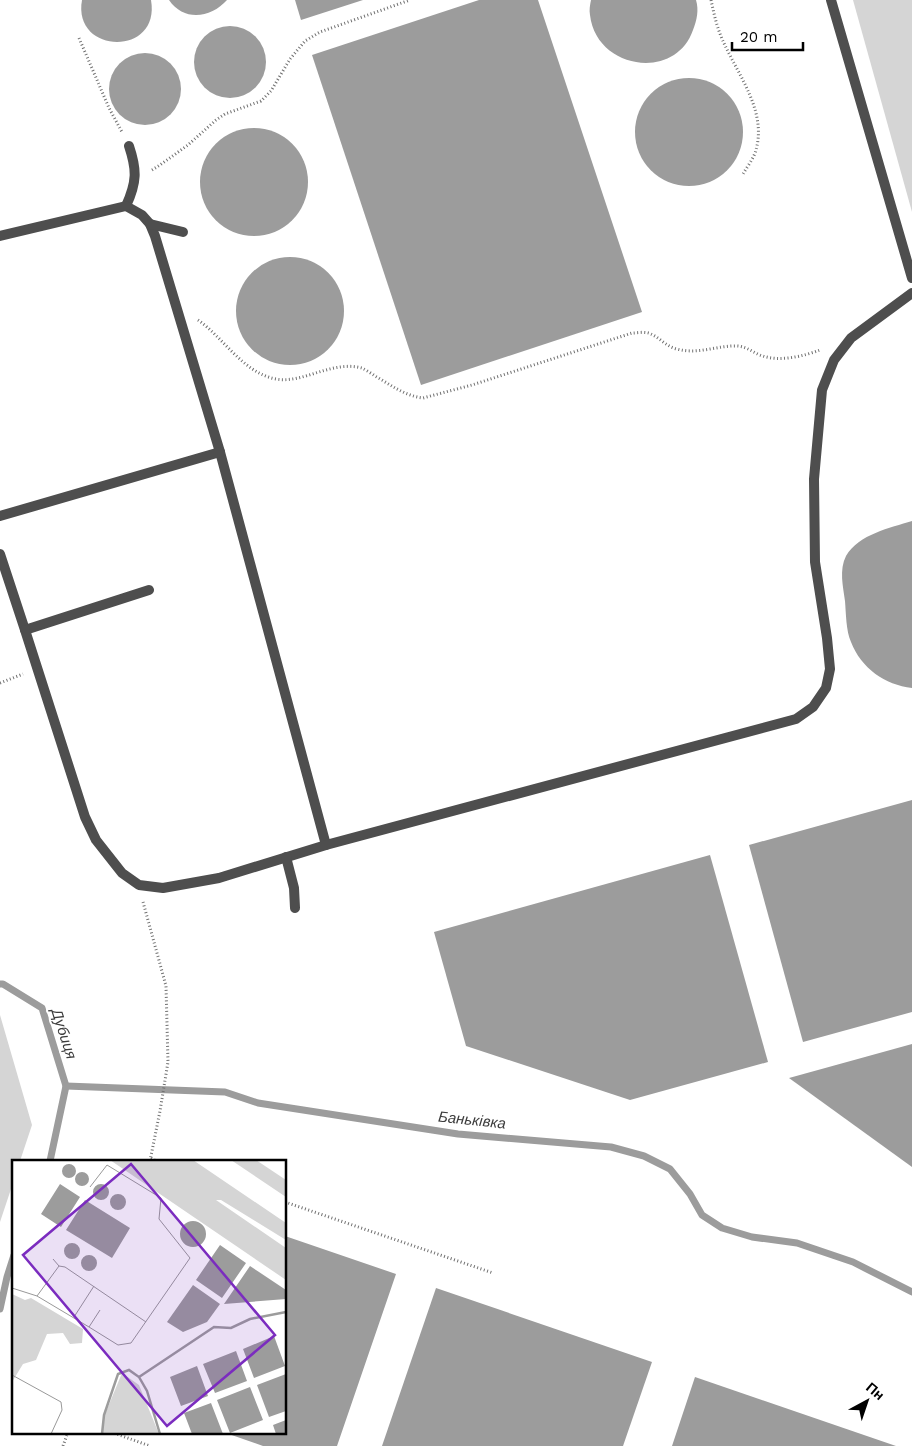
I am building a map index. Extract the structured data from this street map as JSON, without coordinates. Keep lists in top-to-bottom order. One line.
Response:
{"water":["Дубиця","Баньківка"],"scale_bar":"20 m","north":"top right"}
